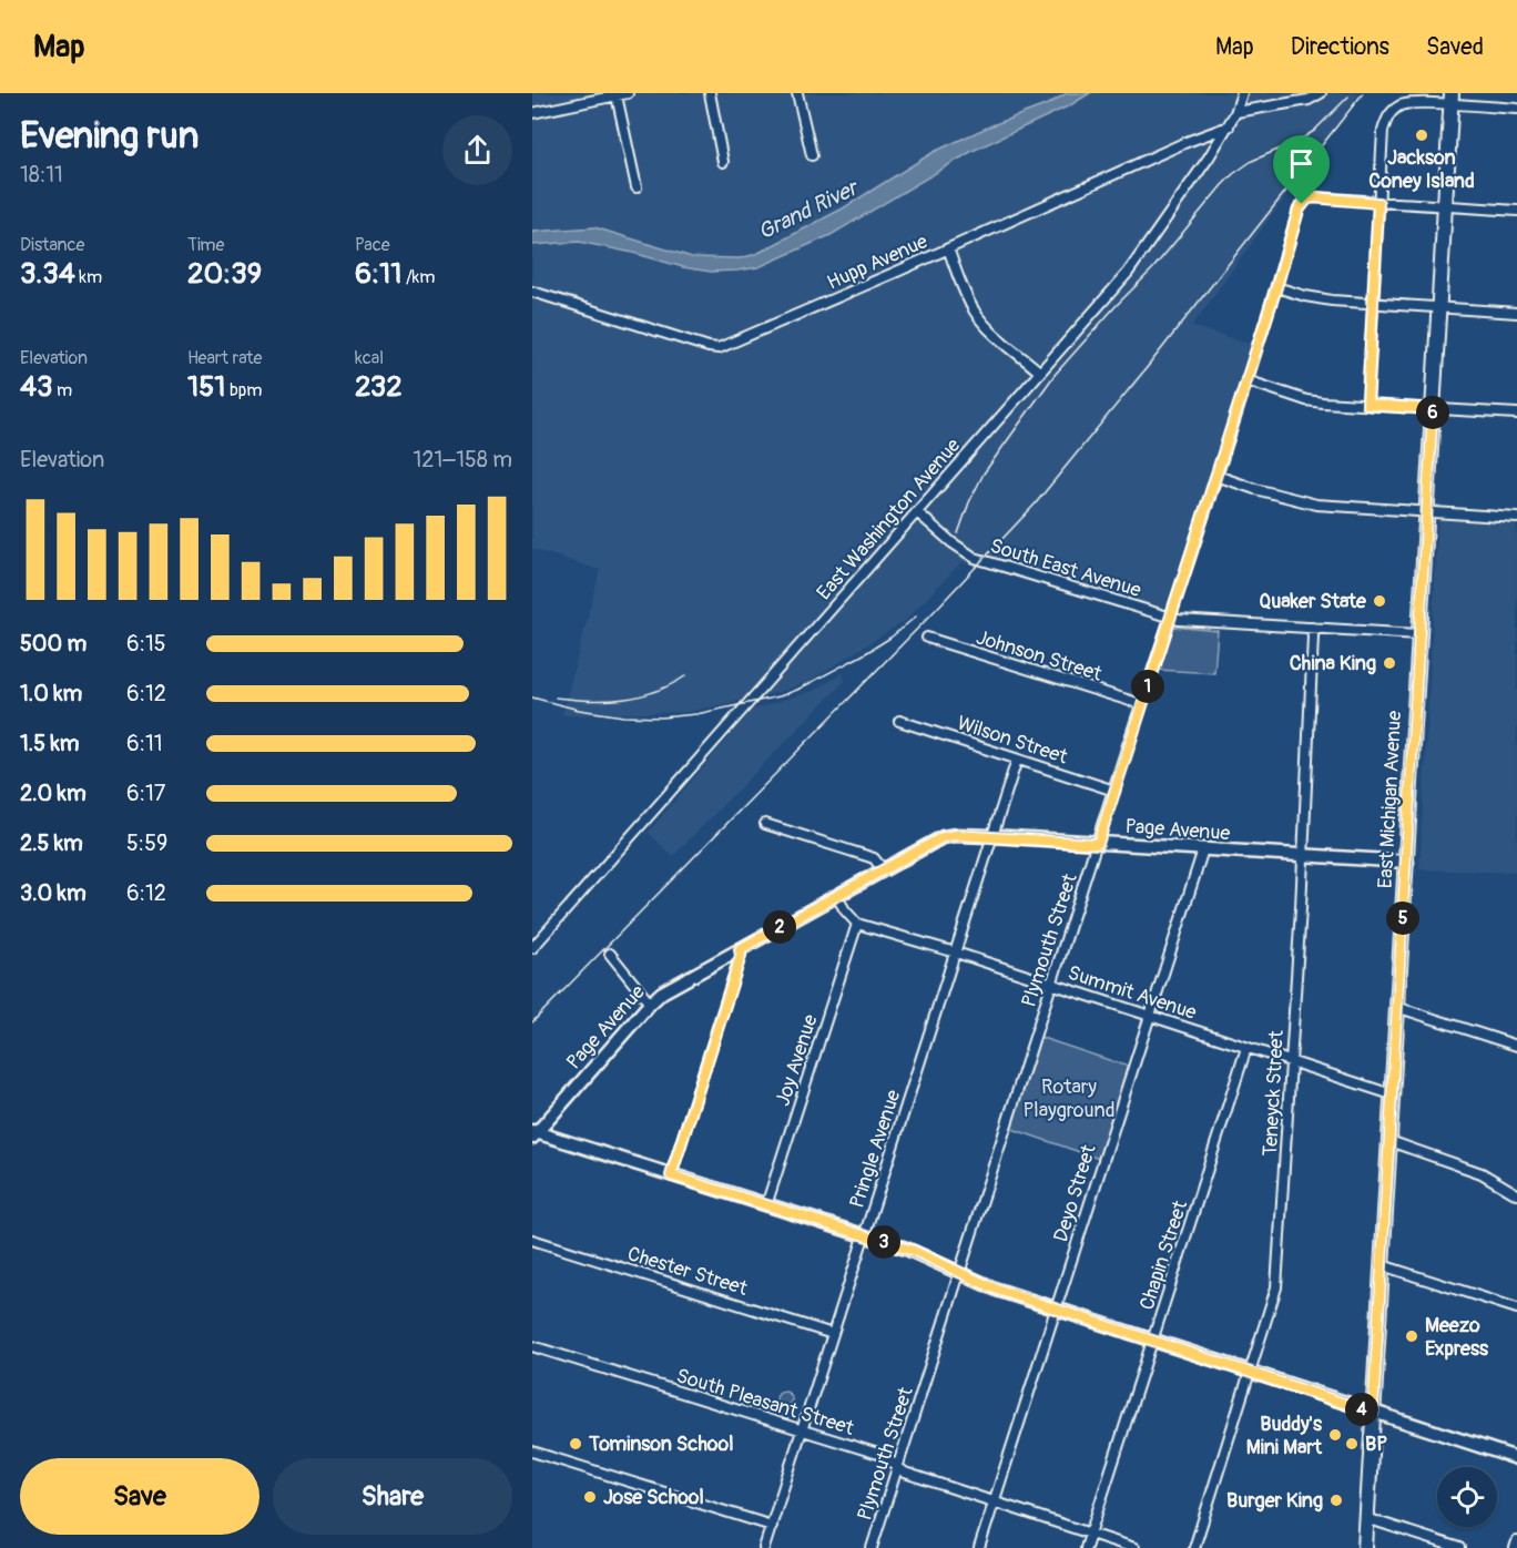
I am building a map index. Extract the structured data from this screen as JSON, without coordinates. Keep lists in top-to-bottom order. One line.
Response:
{"streets":{"main road":["East Michigan Avenue"],"street":["Hupp Avenue","East Washington Avenue","South East Avenue","Johnson Street","Wilson Street","Page Avenue","Plymouth Street","Summit Avenue","Joy Avenue","Teneyck Street","Pringle Avenue","Deyo Street","Chapin Street","Chester Street","South Pleasant Street"]},"crossings":[["Hupp Avenue","East Washington Avenue"],["East Washington Avenue","South East Avenue"],["South East Avenue","East Michigan Avenue"],["South East Avenue","Plymouth Street"],["South East Avenue","Teneyck Street"],["Johnson Street","Plymouth Street"],["Wilson Street","Plymouth Street"],["Wilson Street","Pringle Avenue"],["East Michigan Avenue","Page Avenue"],["East Michigan Avenue","Summit Avenue"],["Page Avenue","Plymouth Street"],["Page Avenue","Teneyck Street"],["Page Avenue","Pringle Avenue"],["Page Avenue","Deyo Street"],["Plymouth Street","Summit Avenue"],["Plymouth Street","South Pleasant Street"],["Summit Avenue","Joy Avenue"],["Summit Avenue","Teneyck Street"],["Summit Avenue","Pringle Avenue"],["Summit Avenue","Deyo Street"],["Summit Avenue","Chapin Street"],["Pringle Avenue","Chester Street"],["Pringle Avenue","South Pleasant Street"],["Deyo Street","South Pleasant Street"],["Chapin Street","South Pleasant Street"]],"water":["Grand River"],"parks":["Rotary Playground"],"places":["Jackson Coney Island","Quaker State","China King","Meezo Express","Buddy's Mini Mart","Tominson School","BP","Jose School","Burger King"],"page":{"header":"Map","nav":["Map","Directions","Saved"],"heading":["Evening run","18:11"],"stats":[["Distance","3.34 km"],["Time","20:39"],["Pace","6:11 /km"],["Elevation","43 m"],["Heart rate","151 bpm"],["kcal","232"]],"pins":["6","1","5","2","3","4"],"chart":["Elevation","121–158 m"],"list":[{"name":"500 m","note":"6:15"},{"name":"1.0 km","note":"6:12"},{"name":"1.5 km","note":"6:11"},{"name":"2.0 km","note":"6:17"},{"name":"2.5 km","note":"5:59"},{"name":"3.0 km","note":"6:12"}],"buttons":["Save","Share"]}}
